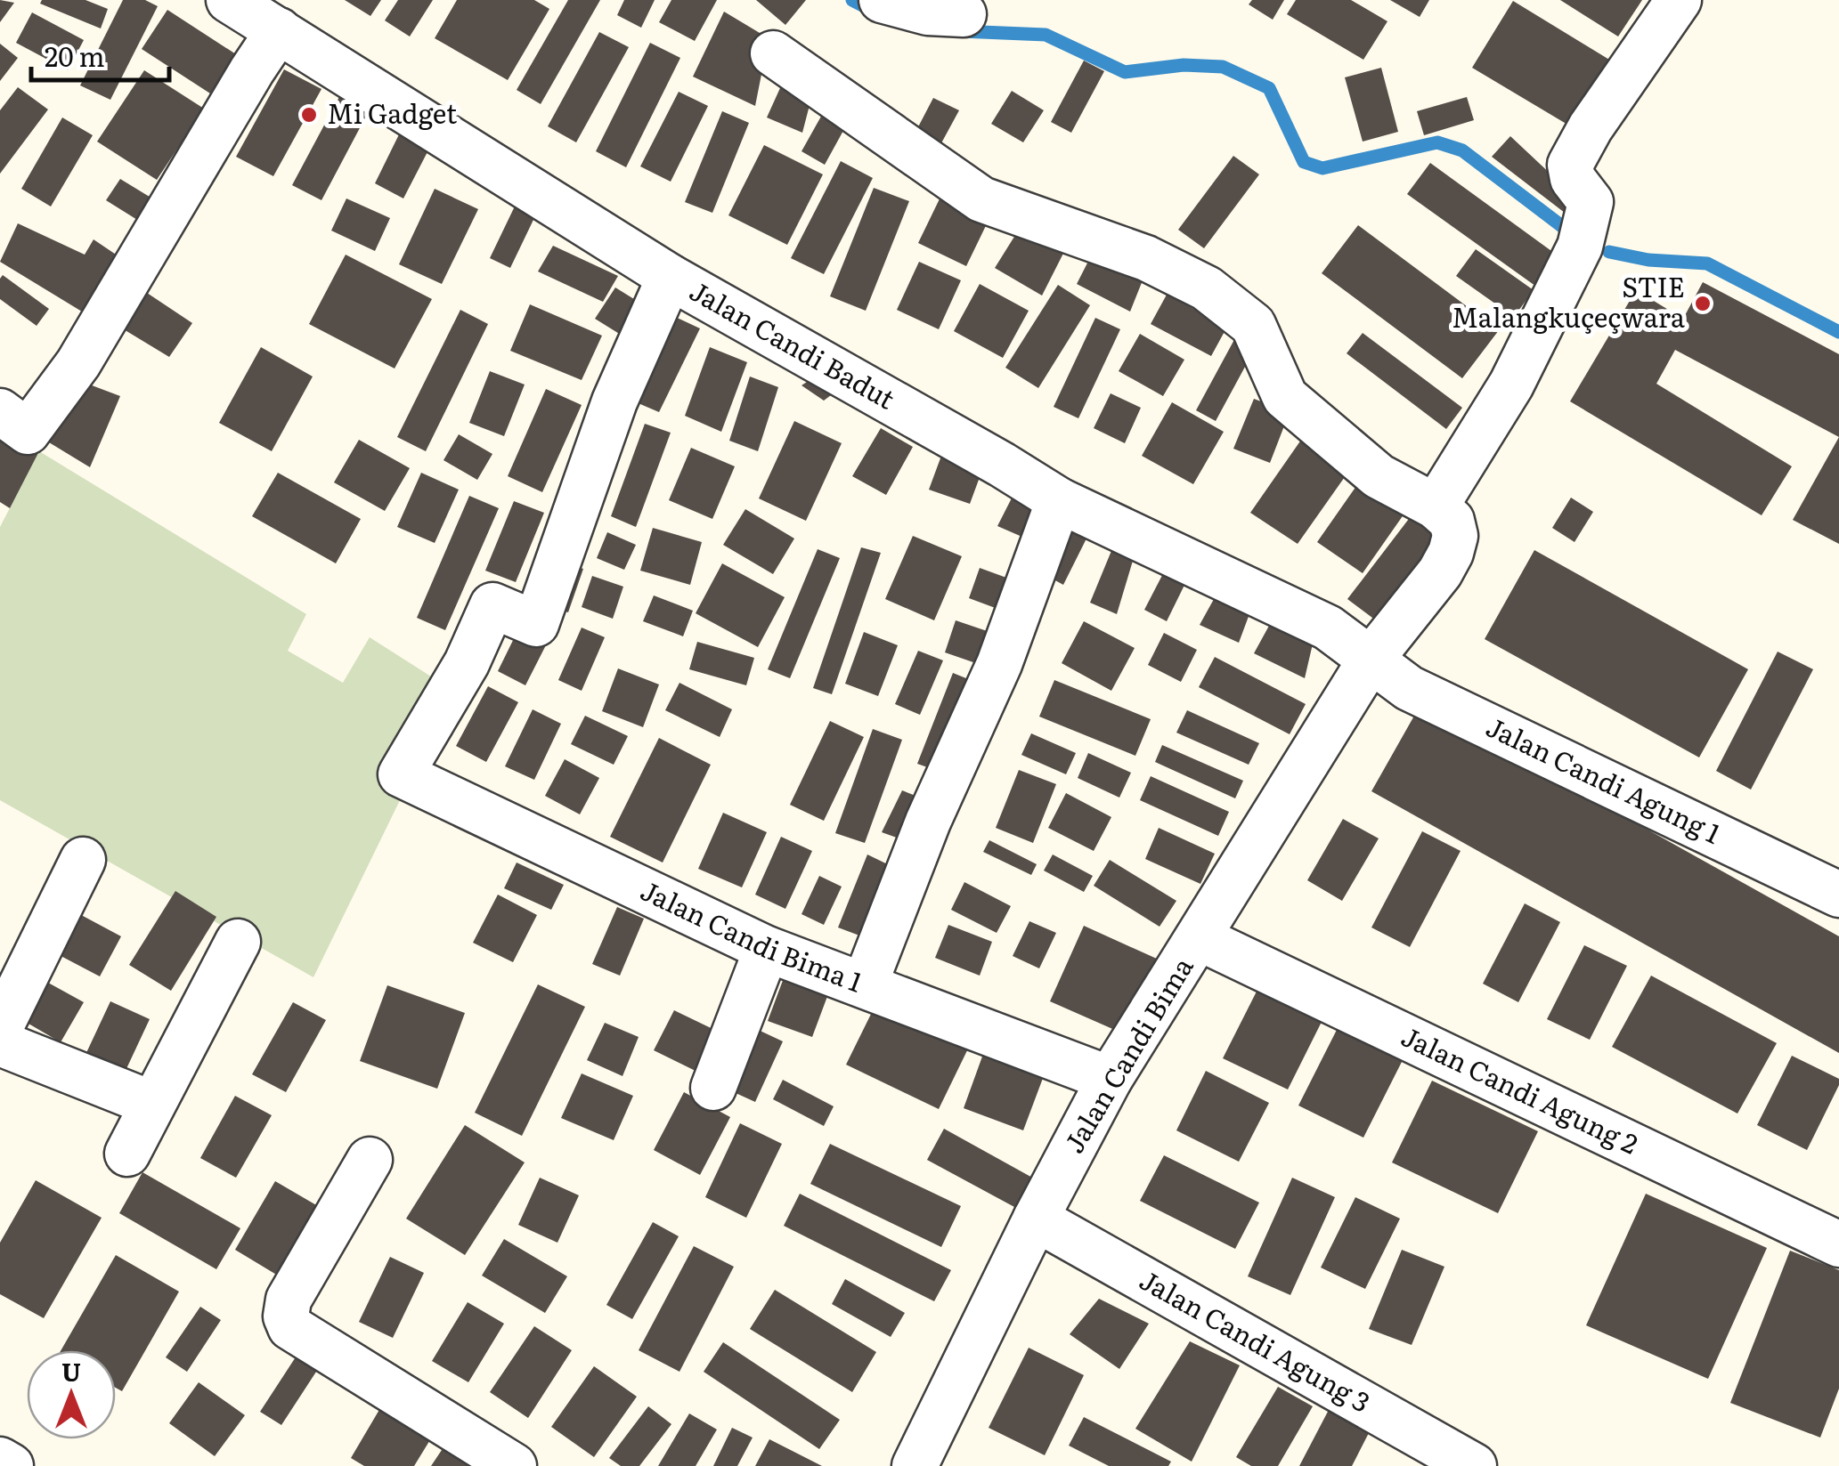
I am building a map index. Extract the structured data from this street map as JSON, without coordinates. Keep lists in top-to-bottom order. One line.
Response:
{"streets":{"street":["Jalan Candi Badut","Jalan Candi Agung 1","Jalan Candi Bima 1","Jalan Candi Bima","Jalan Candi Agung 2","Jalan Candi Agung 3"]},"crossings":[["Jalan Candi Badut","Jalan Candi Agung 1"],["Jalan Candi Badut","Jalan Candi Bima 1"],["Jalan Candi Badut","Jalan Candi Bima"],["Jalan Candi Agung 1","Jalan Candi Bima"],["Jalan Candi Bima 1","Jalan Candi Bima"],["Jalan Candi Bima","Jalan Candi Agung 2"],["Jalan Candi Bima","Jalan Candi Agung 3"]],"places":["Mi Gadget","STIE Malangkuçeçwara"],"scale_bar":"20 m","north":"top"}
